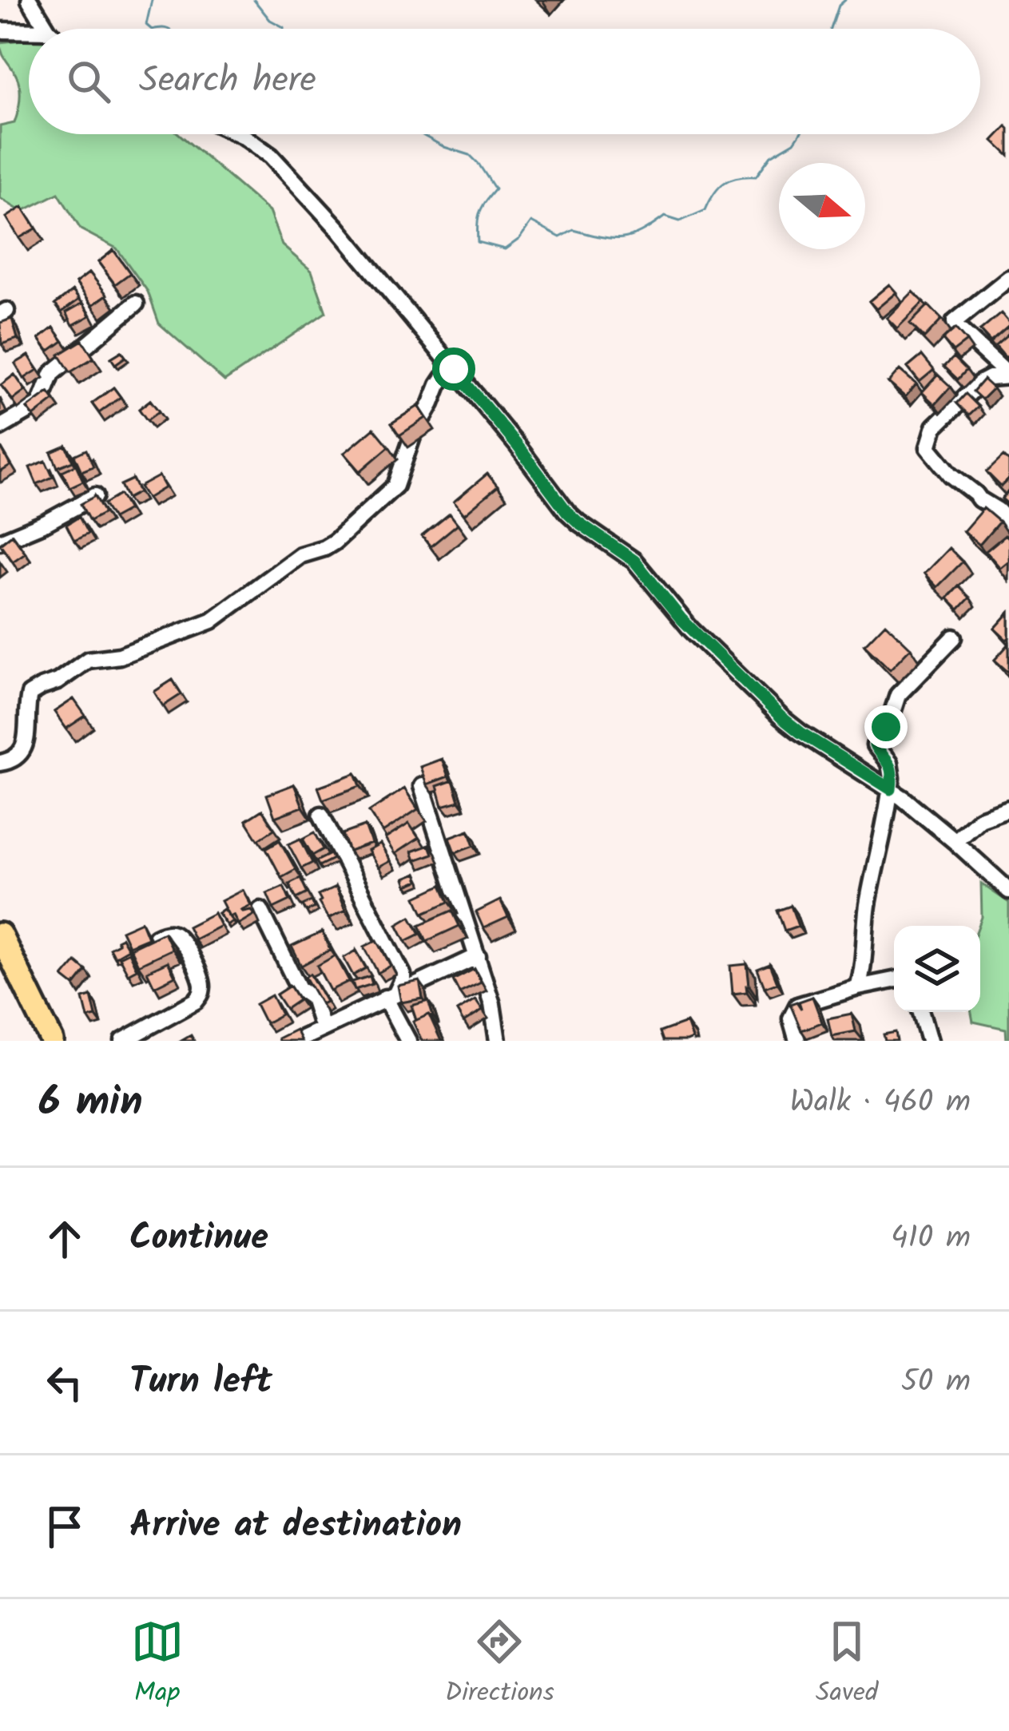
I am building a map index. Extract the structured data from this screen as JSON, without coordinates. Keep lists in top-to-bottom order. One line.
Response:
{"north":"right","page":{"search":"Search here","heading":["6 min","Walk · 460 m"],"list":[["Continue","410 m"],["Turn left","50 m"],"Arrive at destination"],"nav":["Map","Directions","Saved"]}}
